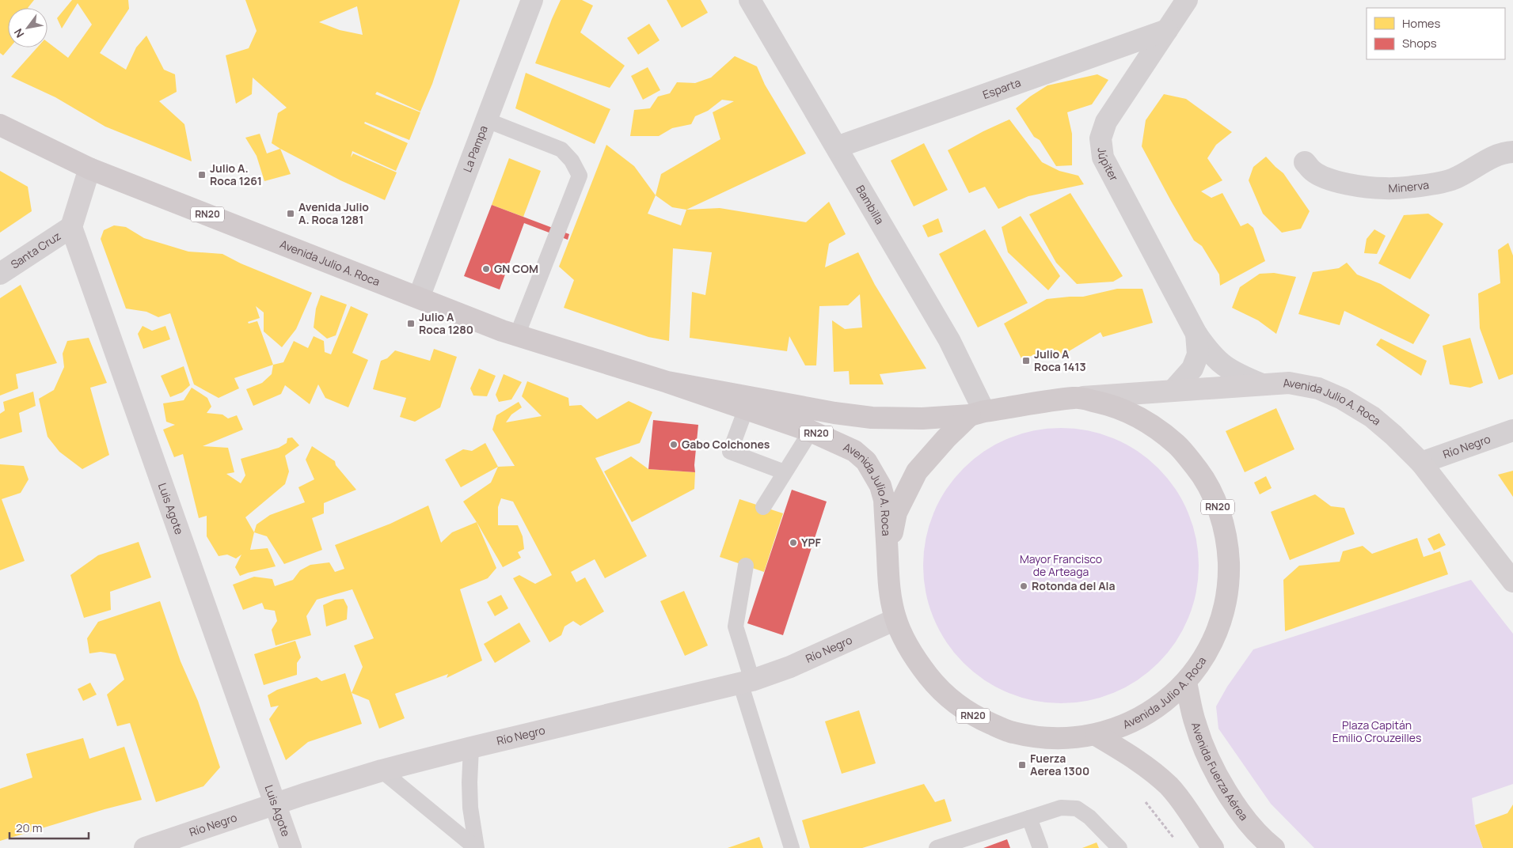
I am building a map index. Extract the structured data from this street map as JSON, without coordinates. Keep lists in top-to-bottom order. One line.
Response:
{"streets":{"main road":["RN20","Avenida Julio A. Roca","Río Negro","Luis Agote","Avenida Fuerza Aérea"],"street":["Esparta","La Pampa","Júpiter","Minerva","Bambilla","Santa Cruz"]},"crossings":[["Esparta","Júpiter"],["Esparta","Bambilla"],["La Pampa","Avenida Julio A. Roca"],["Júpiter","Avenida Julio A. Roca"],["Bambilla","Avenida Julio A. Roca"],["Santa Cruz","Luis Agote"],["Avenida Julio A. Roca","Río Negro"],["Avenida Julio A. Roca","Avenida Fuerza Aérea"],["Río Negro","Luis Agote"]],"parks":["Mayor Francisco de Arteaga","Plaza Capitán Emilio Crouzeilles"],"places":{"transit":["Julio A. Roca 1261","Avenida Julio A. Roca 1281","Julio A Roca 1280","Julio A Roca 1413","Fuerza Aerea 1300"],"other":["GN COM","Gabo Colchones","YPF","Rotonda del Ala"]},"legend":["Homes","Shops"],"scale_bar":"20 m","north":"bottom left"}
